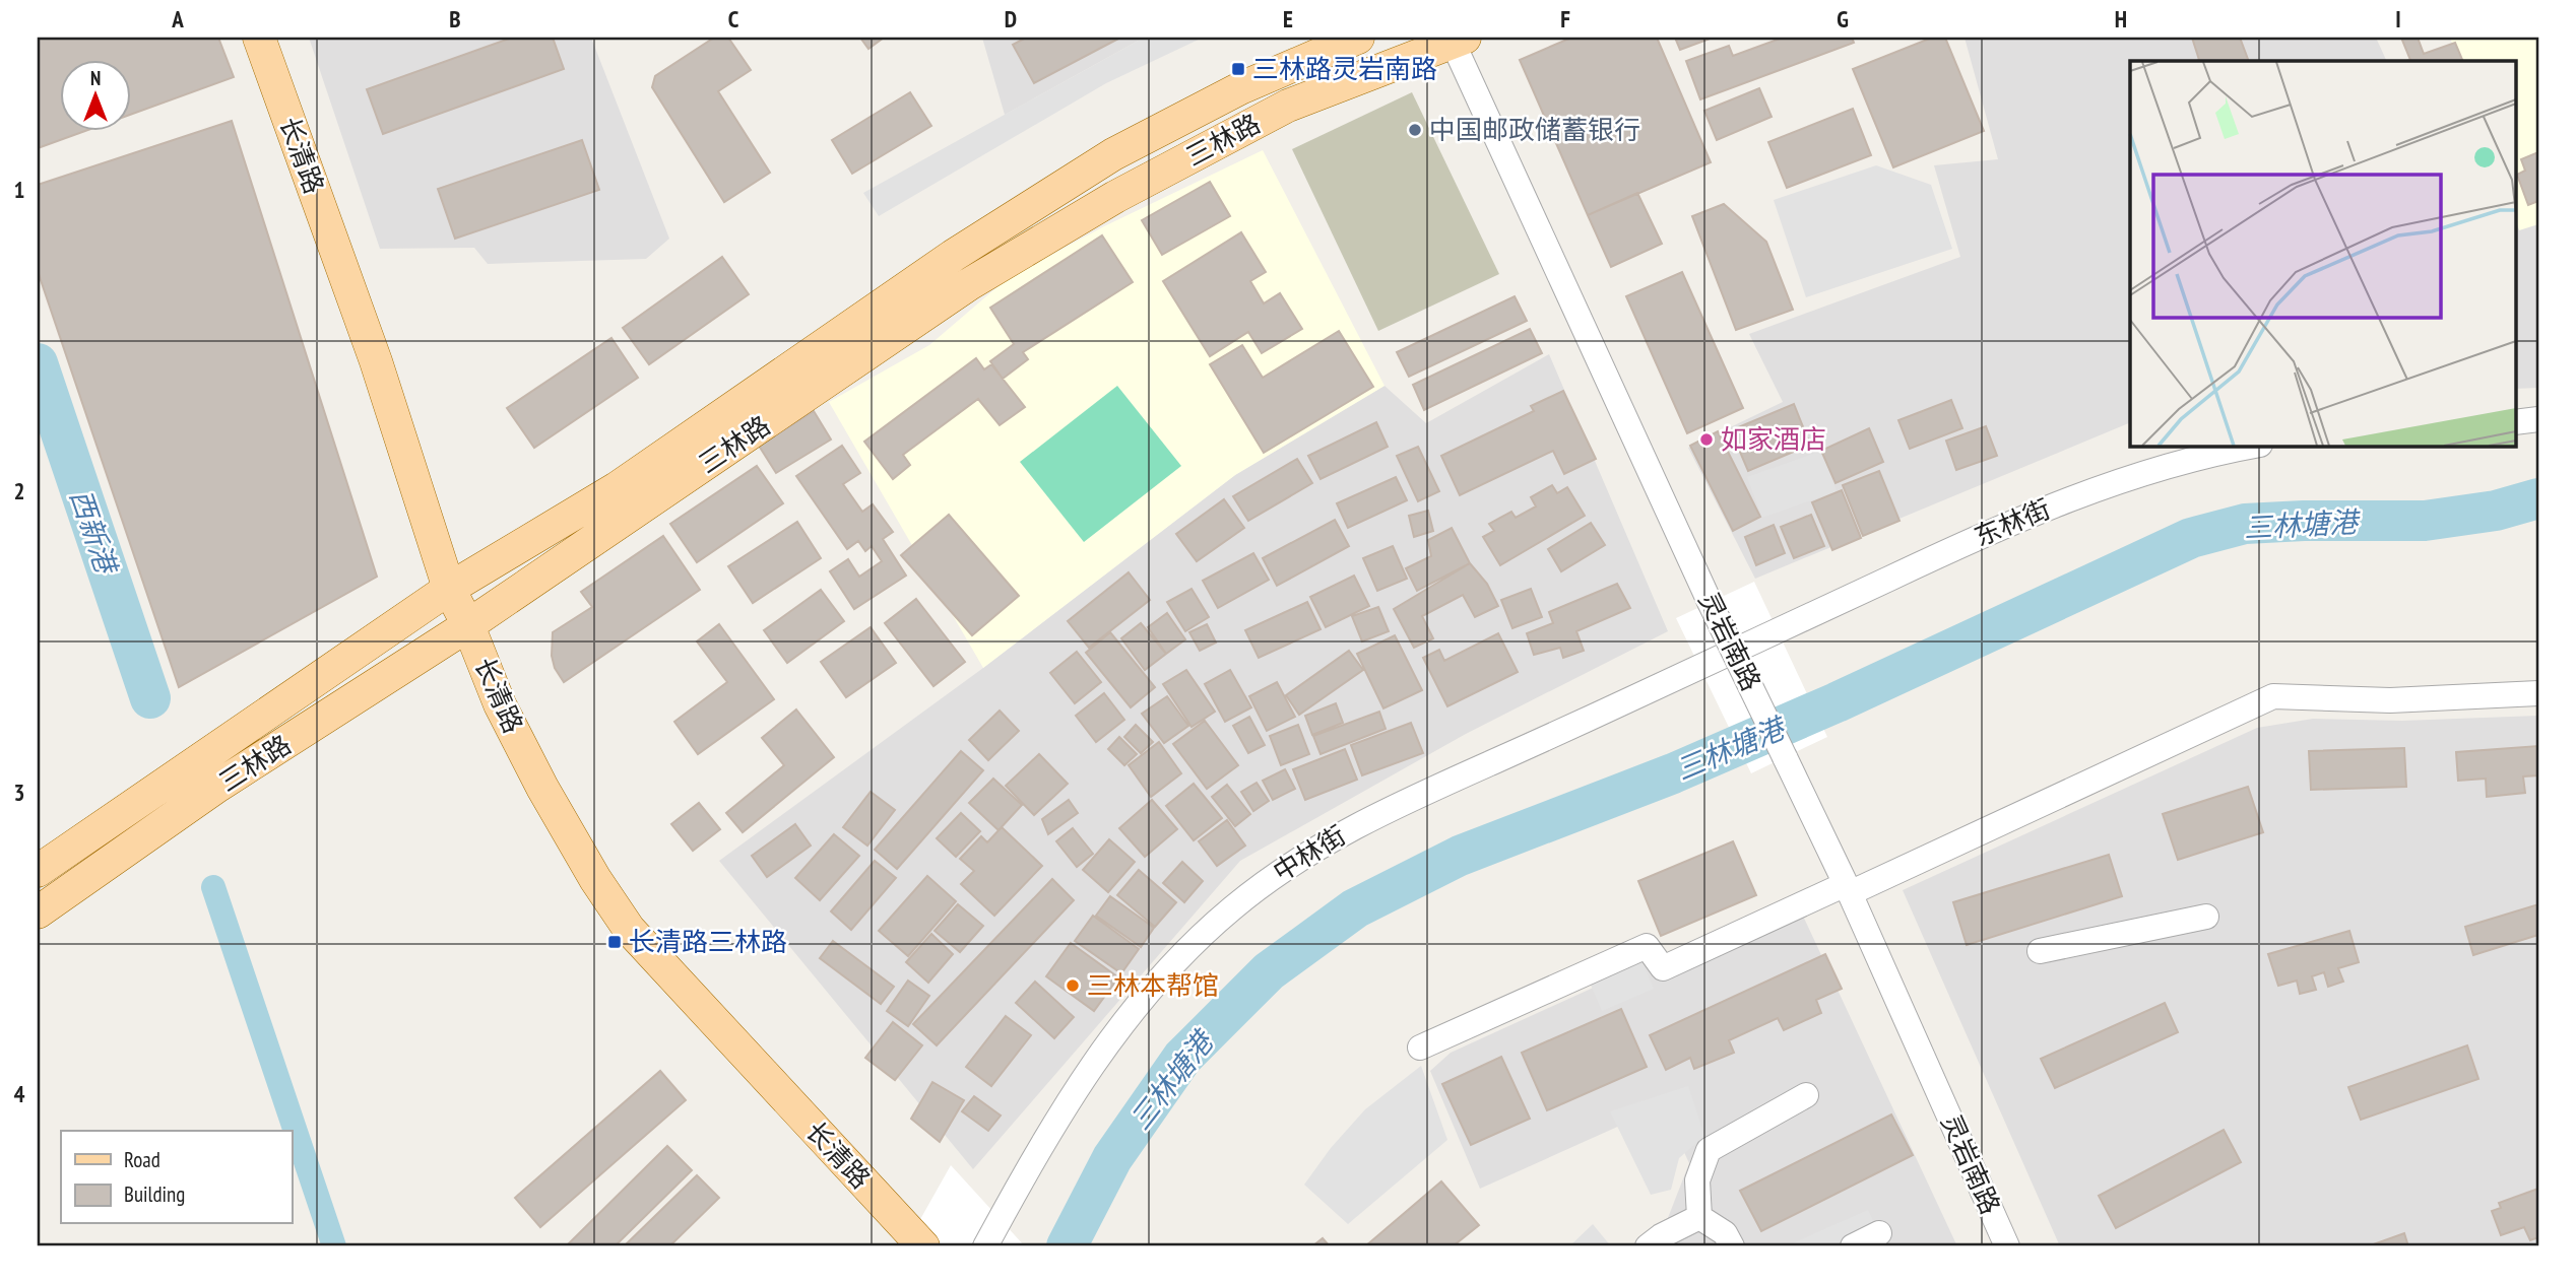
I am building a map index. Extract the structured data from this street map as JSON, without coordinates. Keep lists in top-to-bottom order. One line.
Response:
{"streets":{"main road":["三林路","长清路"],"street":["东林街","灵岩南路","中林街"]},"crossings":[["三林路","长清路"],["三林路","灵岩南路"],["东林街","中林街"]],"water":["三林塘港","西新港"],"places":{"transit":["三林路灵岩南路","长清路三林路"],"other":["中国邮政储蓄银行","如家酒店","三林本帮馆"]},"legend":["Road","Building"],"north":"top","grid":{"columns":["A","B","C","D","E","F","G","H","I"],"rows":["1","2","3","4"]}}
